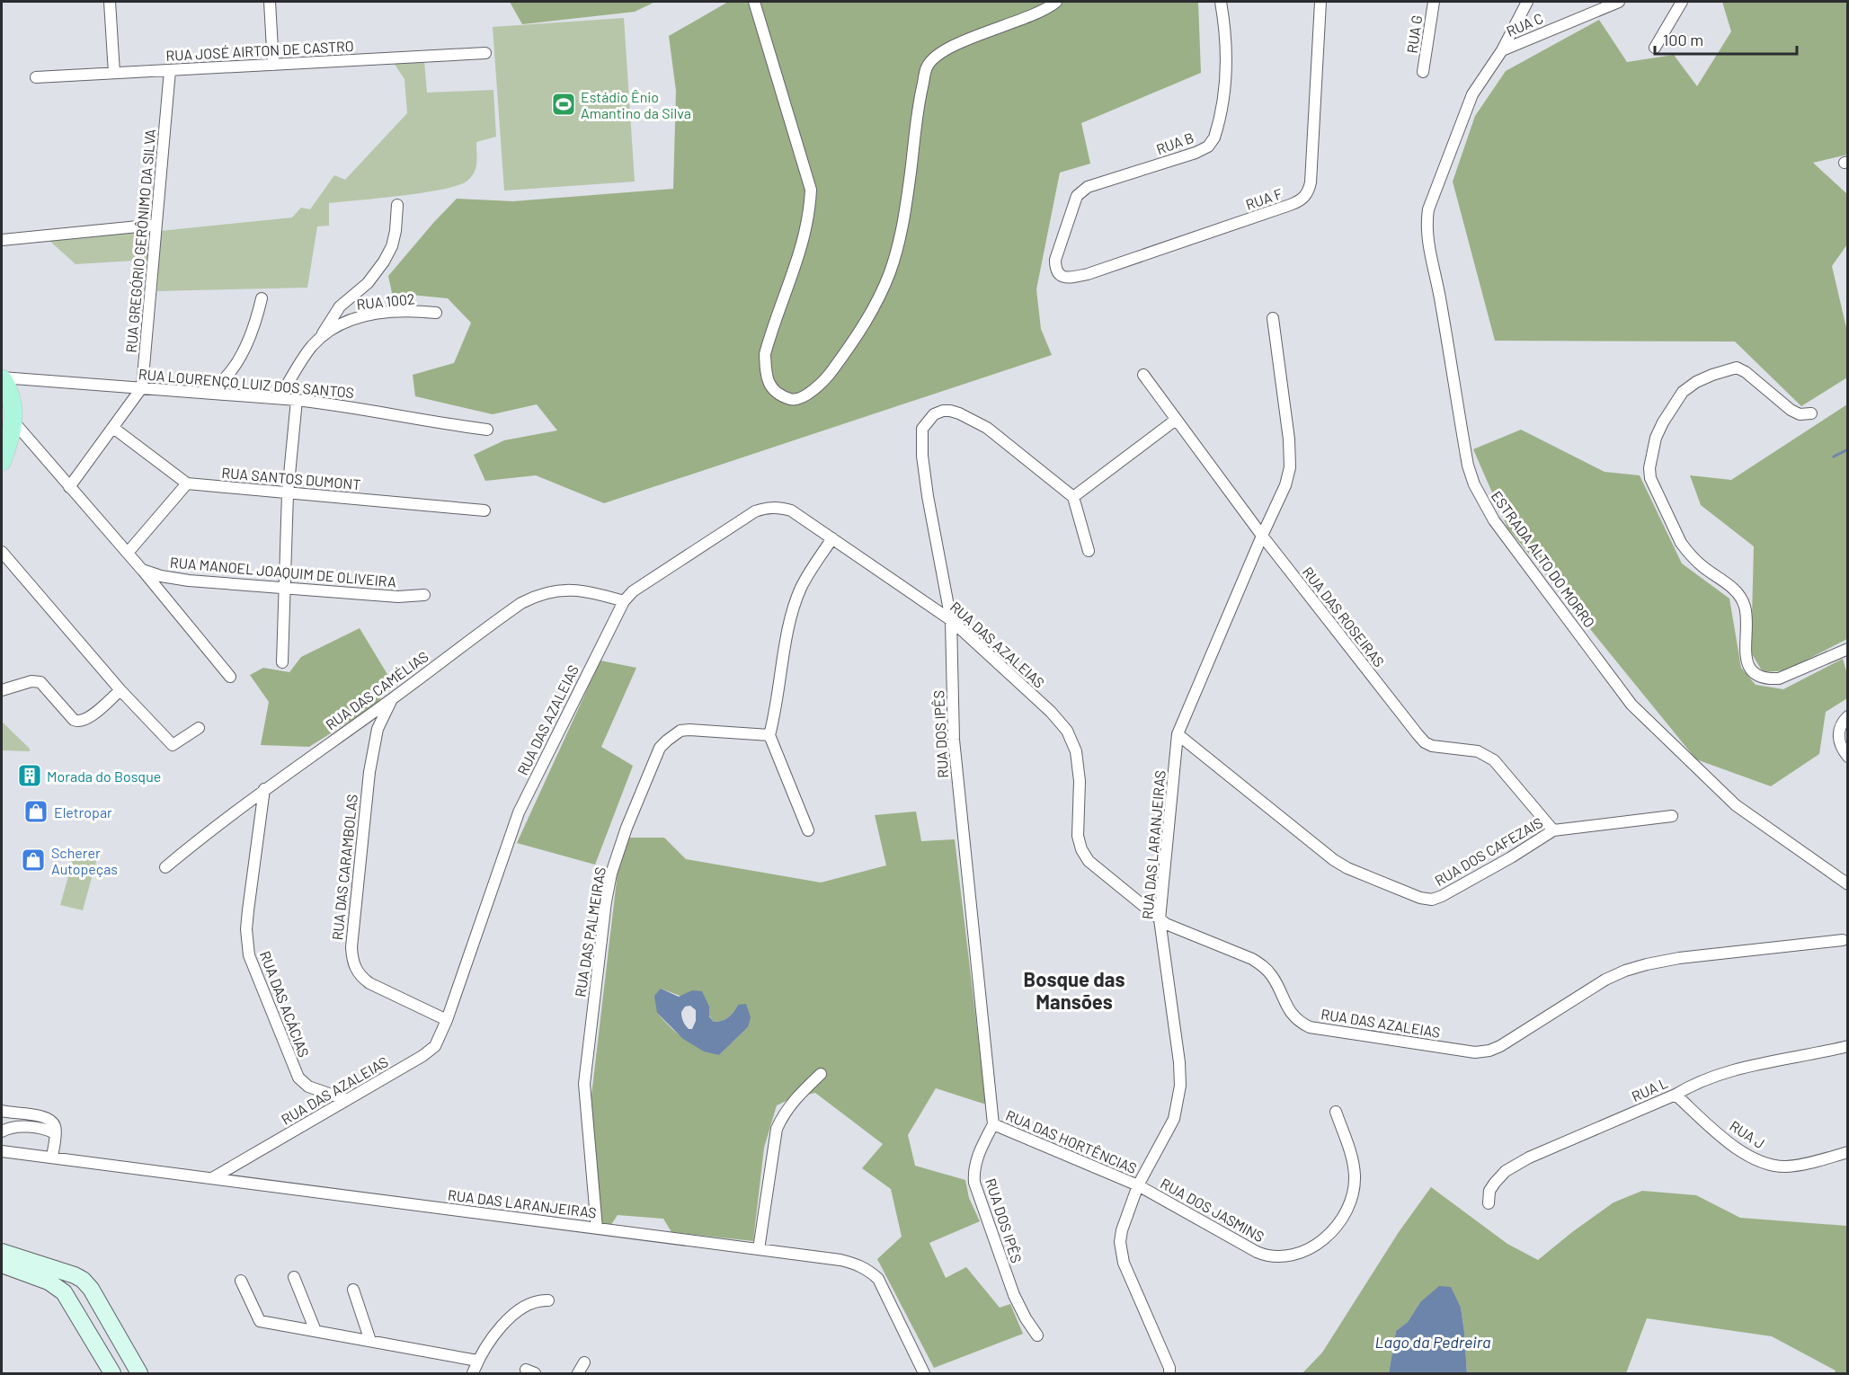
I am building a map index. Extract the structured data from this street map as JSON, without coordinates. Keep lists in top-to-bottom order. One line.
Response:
{"streets":{"street":["RUA C","RUA G","RUA JOSÉ AIRTON DE CASTRO","RUA B","RUA F","RUA GREGÓRIO GERÔNIMO DA SILVA","RUA 1002","RUA LOURENÇO LUIZ DOS SANTOS","RUA SANTOS DUMONT","ESTRADA ALTO DO MORRO","RUA MANOEL JOAQUIM DE OLIVEIRA","RUA DAS ROSEIRAS","RUA DAS AZALEIAS","RUA DAS CAMÉLIAS","RUA DOS IPÊS","RUA DAS LARANJEIRAS","RUA DOS CAFEZAIS","RUA DAS CARAMBOLAS","RUA DAS PALMEIRAS","RUA DAS ACÁCIAS","RUA L","RUA J","RUA DAS HORTÊNCIAS","RUA DOS JASMINS"]},"crossings":[["RUA C","ESTRADA ALTO DO MORRO"],["RUA JOSÉ AIRTON DE CASTRO","RUA GREGÓRIO GERÔNIMO DA SILVA"],["RUA B","RUA F"],["RUA GREGÓRIO GERÔNIMO DA SILVA","RUA LOURENÇO LUIZ DOS SANTOS"],["RUA 1002","RUA LOURENÇO LUIZ DOS SANTOS"],["RUA DAS ROSEIRAS","RUA DAS LARANJEIRAS"],["RUA DAS ROSEIRAS","RUA DOS CAFEZAIS"],["RUA DAS AZALEIAS","RUA DAS CAMÉLIAS"],["RUA DAS AZALEIAS","RUA DOS IPÊS"],["RUA DAS AZALEIAS","RUA DAS LARANJEIRAS"],["RUA DAS AZALEIAS","RUA DAS CARAMBOLAS"],["RUA DAS AZALEIAS","RUA DAS ACÁCIAS"],["RUA DAS CAMÉLIAS","RUA DAS CARAMBOLAS"],["RUA DAS CAMÉLIAS","RUA DAS ACÁCIAS"],["RUA DOS IPÊS","RUA DAS HORTÊNCIAS"],["RUA DAS LARANJEIRAS","RUA DOS CAFEZAIS"],["RUA DAS LARANJEIRAS","RUA DAS PALMEIRAS"],["RUA DAS LARANJEIRAS","RUA DAS HORTÊNCIAS"],["RUA DAS LARANJEIRAS","RUA DOS JASMINS"],["RUA L","RUA J"],["RUA DAS HORTÊNCIAS","RUA DOS JASMINS"]],"districts":["Bosque das Mansões"],"water":["Lago da Pedreira"],"places":{"sports":["Estádio Ênio Amantino da Silva"],"building":["Morada do Bosque"],"shop":["Eletropar","Scherer Autopeças"]},"scale_bar":"100 m"}
